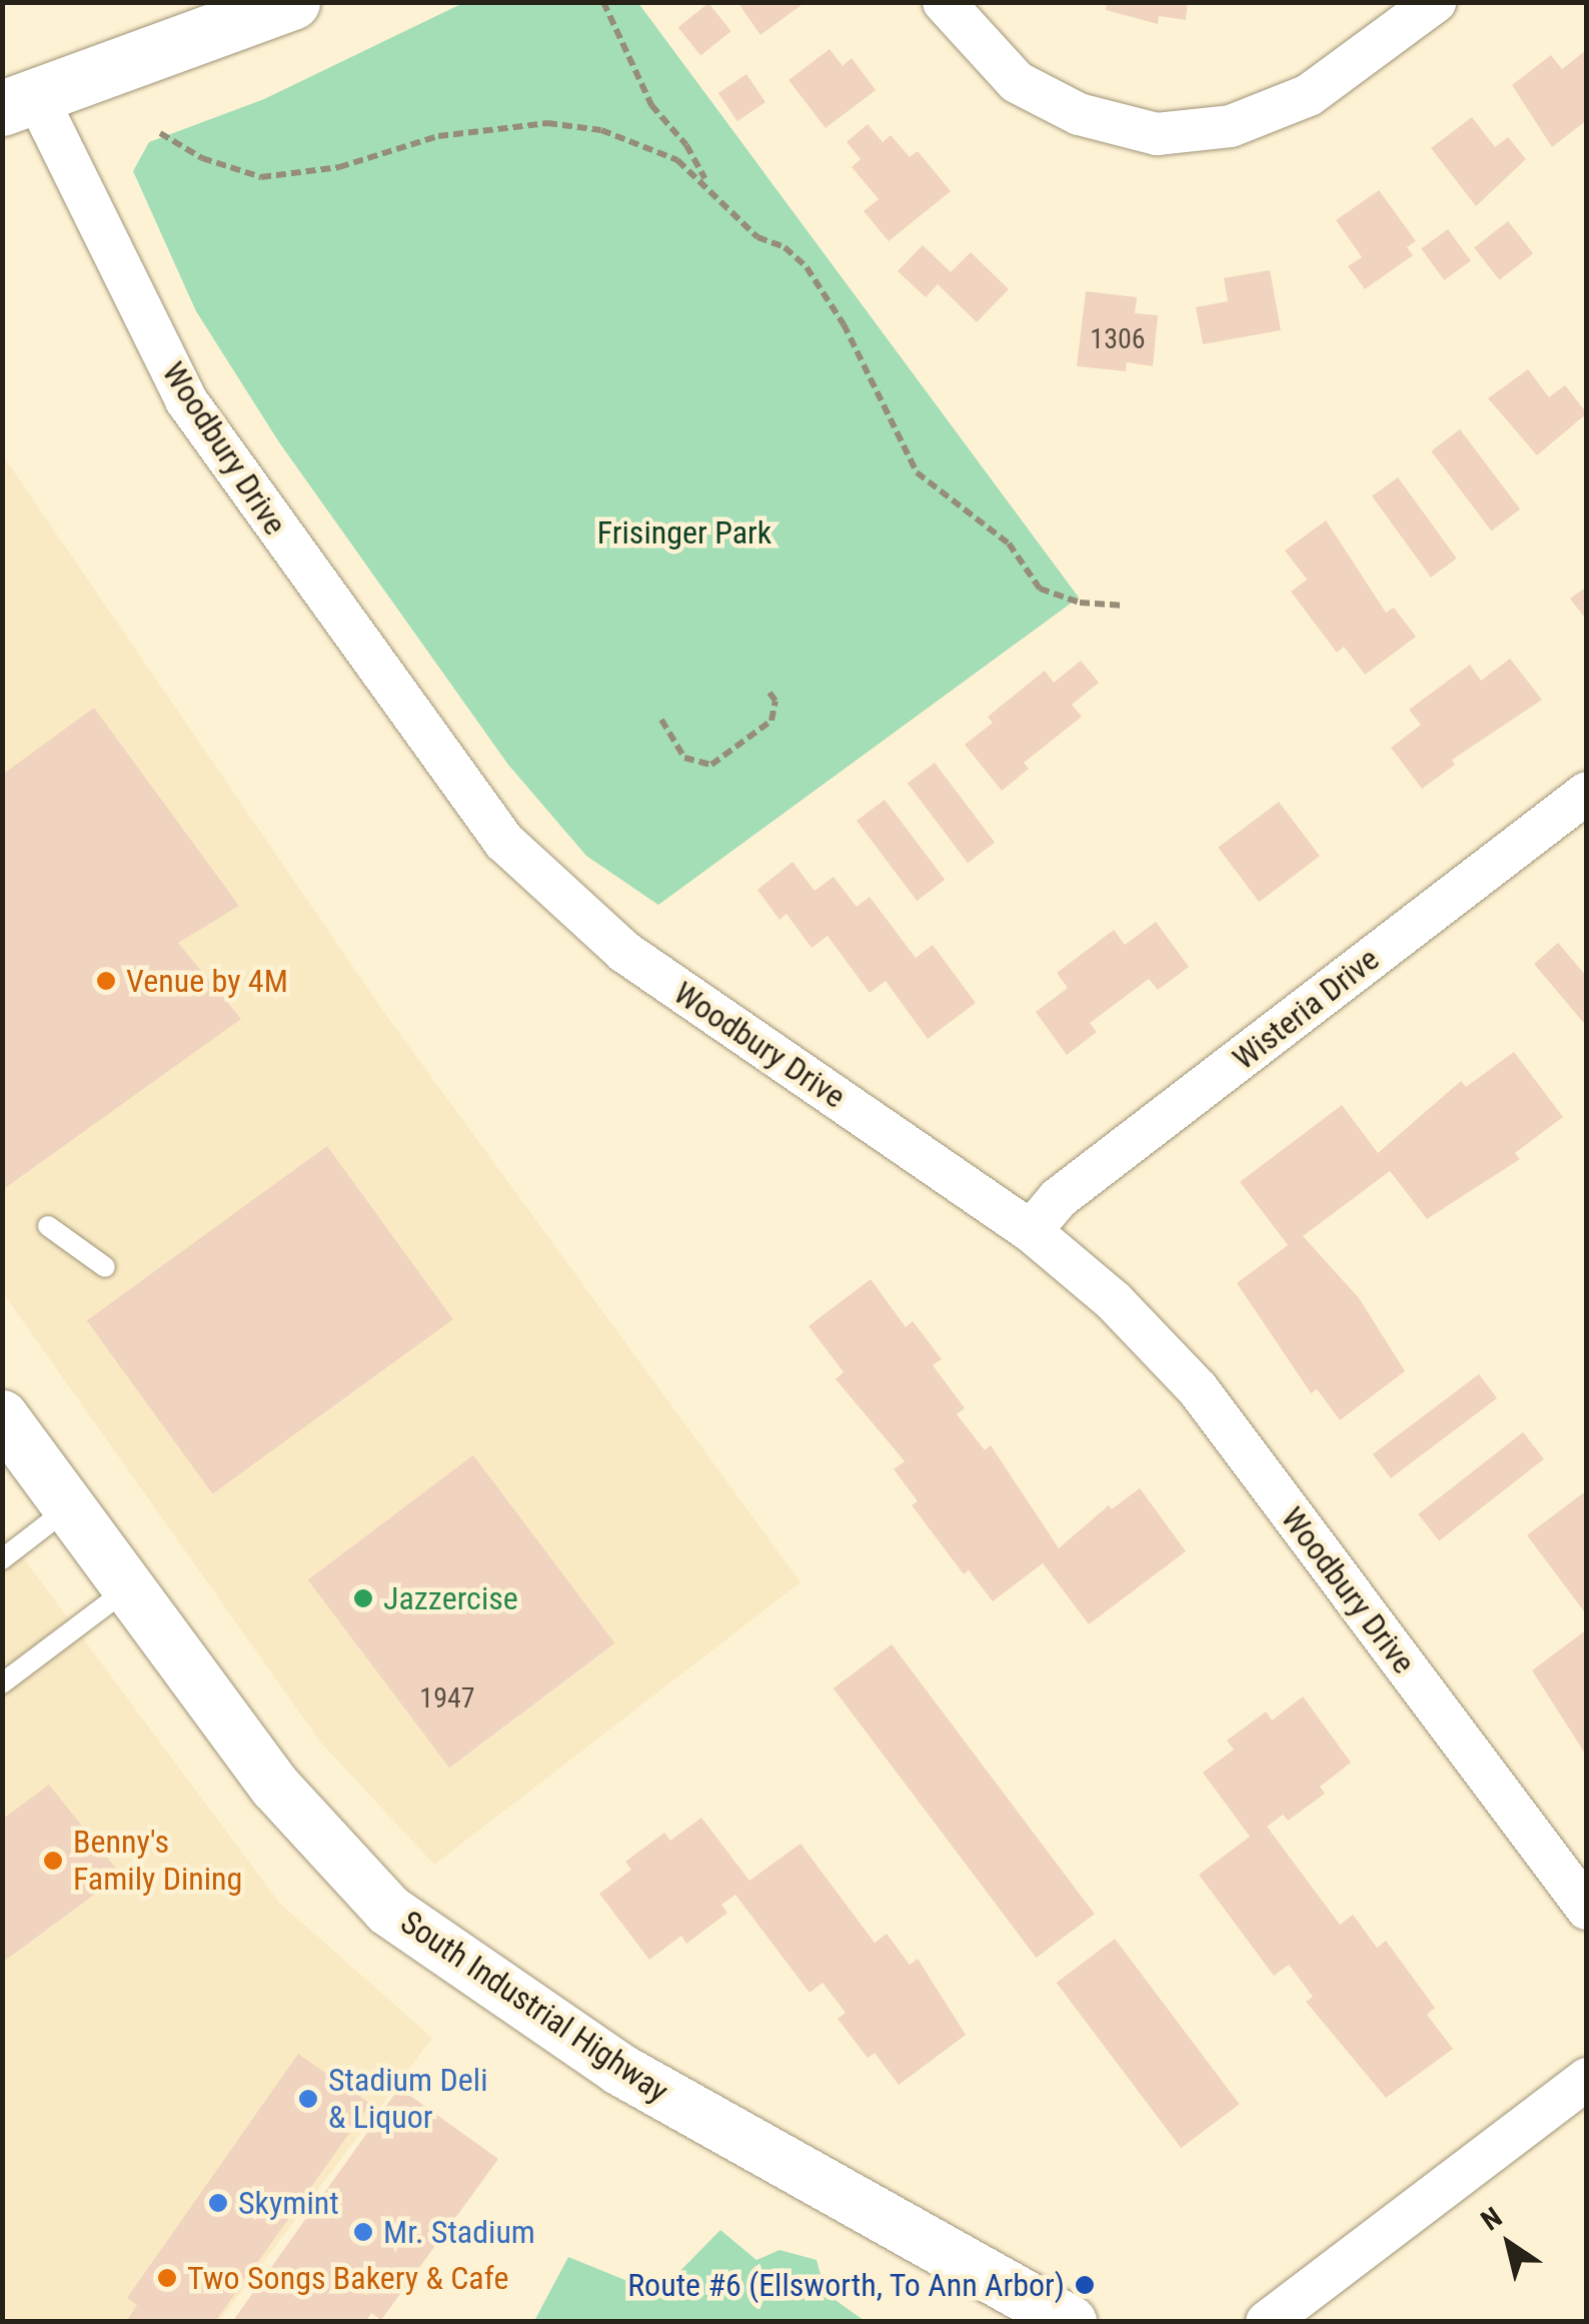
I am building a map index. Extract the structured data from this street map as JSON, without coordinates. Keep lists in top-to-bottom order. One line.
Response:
{"streets":{"street":["Woodbury Drive","Wisteria Drive","South Industrial Highway"]},"crossings":[["Woodbury Drive","Wisteria Drive"]],"parks":["Frisinger Park"],"places":["Venue by 4M","Jazzercise","Benny's Family Dining","Stadium Deli & Liquor","Skymint","Mr. Stadium","Two Songs Bakery & Cafe","Route #6 (Ellsworth, To Ann Arbor)"],"house_numbers":["1306","1947"],"north":"top left"}
